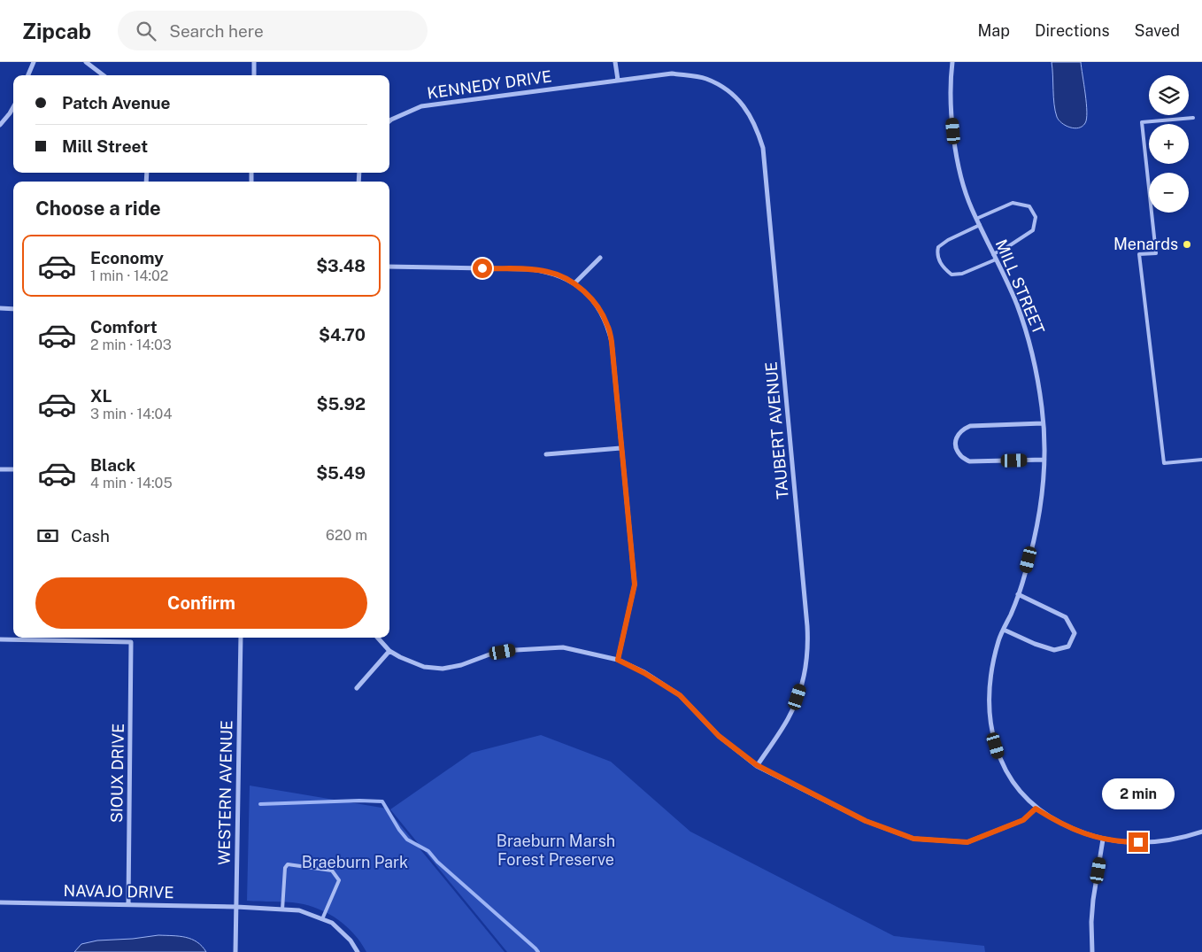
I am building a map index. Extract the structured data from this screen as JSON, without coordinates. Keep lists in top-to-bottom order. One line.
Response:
{"streets":{"street":["KENNEDY DRIVE","MILL STREET","TAUBERT AVENUE","SIOUX DRIVE","WESTERN AVENUE","NAVAJO DRIVE"]},"crossings":[["KENNEDY DRIVE","TAUBERT AVENUE"],["SIOUX DRIVE","NAVAJO DRIVE"],["WESTERN AVENUE","NAVAJO DRIVE"]],"parks":["Braeburn Marsh Forest Preserve","Braeburn Park"],"places":["Menards"],"page":{"header":"Zipcab","search":"Search here","nav":["Map","Directions","Saved"],"map_buttons":["+","−"],"banner":["Patch Avenue","Mill Street"],"heading":"Choose a ride","list":[{"name":"Economy","note":"1 min · 14:02","value":"$3.48"},{"name":"Comfort","note":"2 min · 14:03","value":"$4.70"},{"name":"XL","note":"3 min · 14:04","value":"$5.92"},{"name":"Black","note":"4 min · 14:05","value":"$5.49"}],"pay":["Cash","620 m"],"buttons":"Confirm","bubble":"2 min"}}
